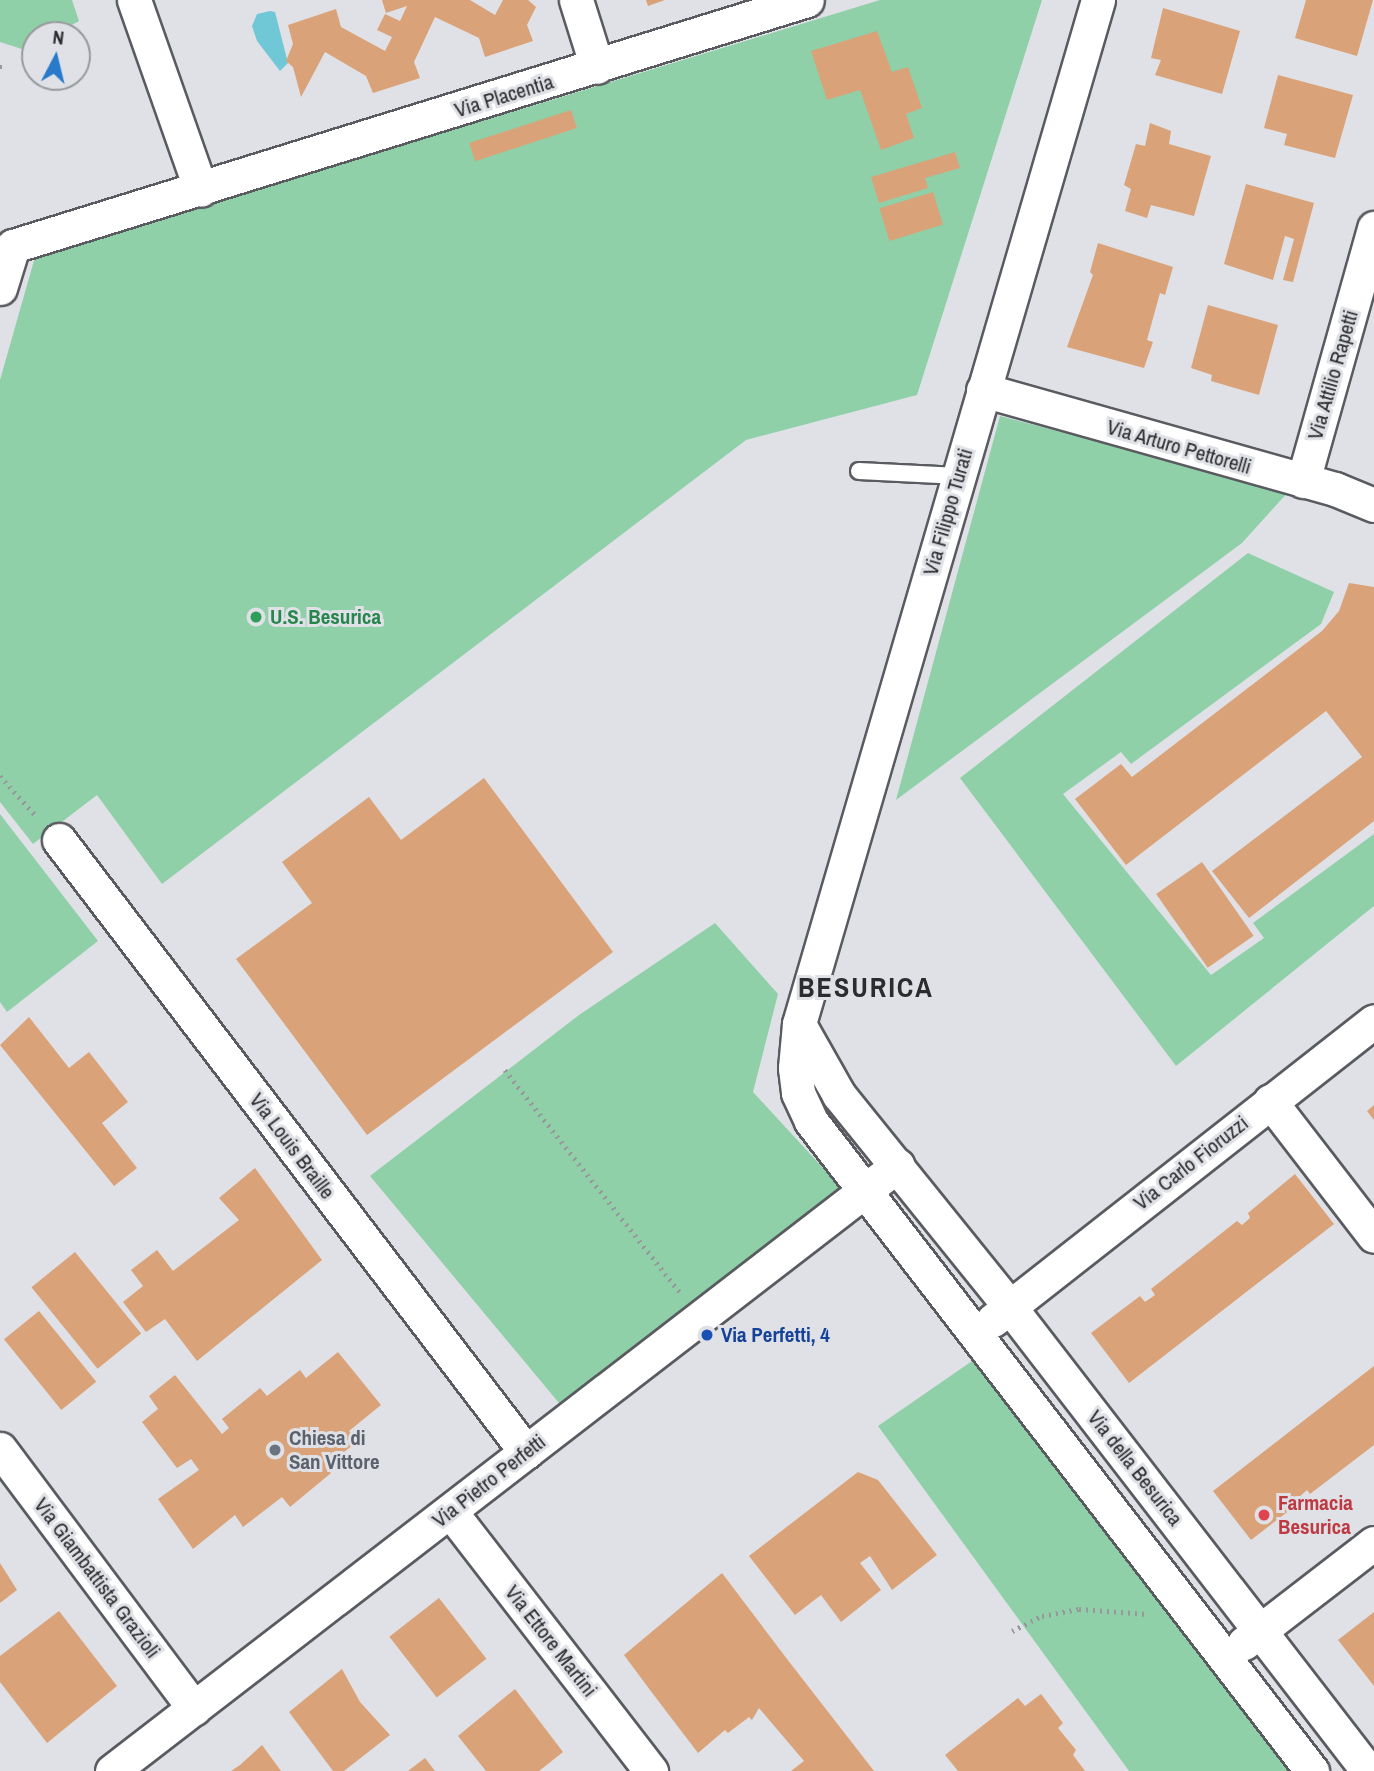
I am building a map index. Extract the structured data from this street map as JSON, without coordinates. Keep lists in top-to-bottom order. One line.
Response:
{"streets":{"street":["Via Placentia","Via Attilio Rapetti","Via Arturo Pettorelli","Via Filippo Turati","Via Louis Braille","Via Carlo Fioruzzi","Via della Besurica","Via Pietro Perfetti","Via Giambattista Grazioli","Via Ettore Martini"]},"crossings":[["Via Attilio Rapetti","Via Arturo Pettorelli"],["Via Arturo Pettorelli","Via Filippo Turati"],["Via Filippo Turati","Via della Besurica"],["Via Louis Braille","Via Pietro Perfetti"],["Via Carlo Fioruzzi","Via della Besurica"],["Via della Besurica","Via Pietro Perfetti"],["Via Pietro Perfetti","Via Giambattista Grazioli"],["Via Pietro Perfetti","Via Ettore Martini"]],"districts":["BESURICA"],"places":["U.S. Besurica","Via Perfetti, 4","Chiesa di San Vittore","Farmacia Besurica"],"north":"top"}
